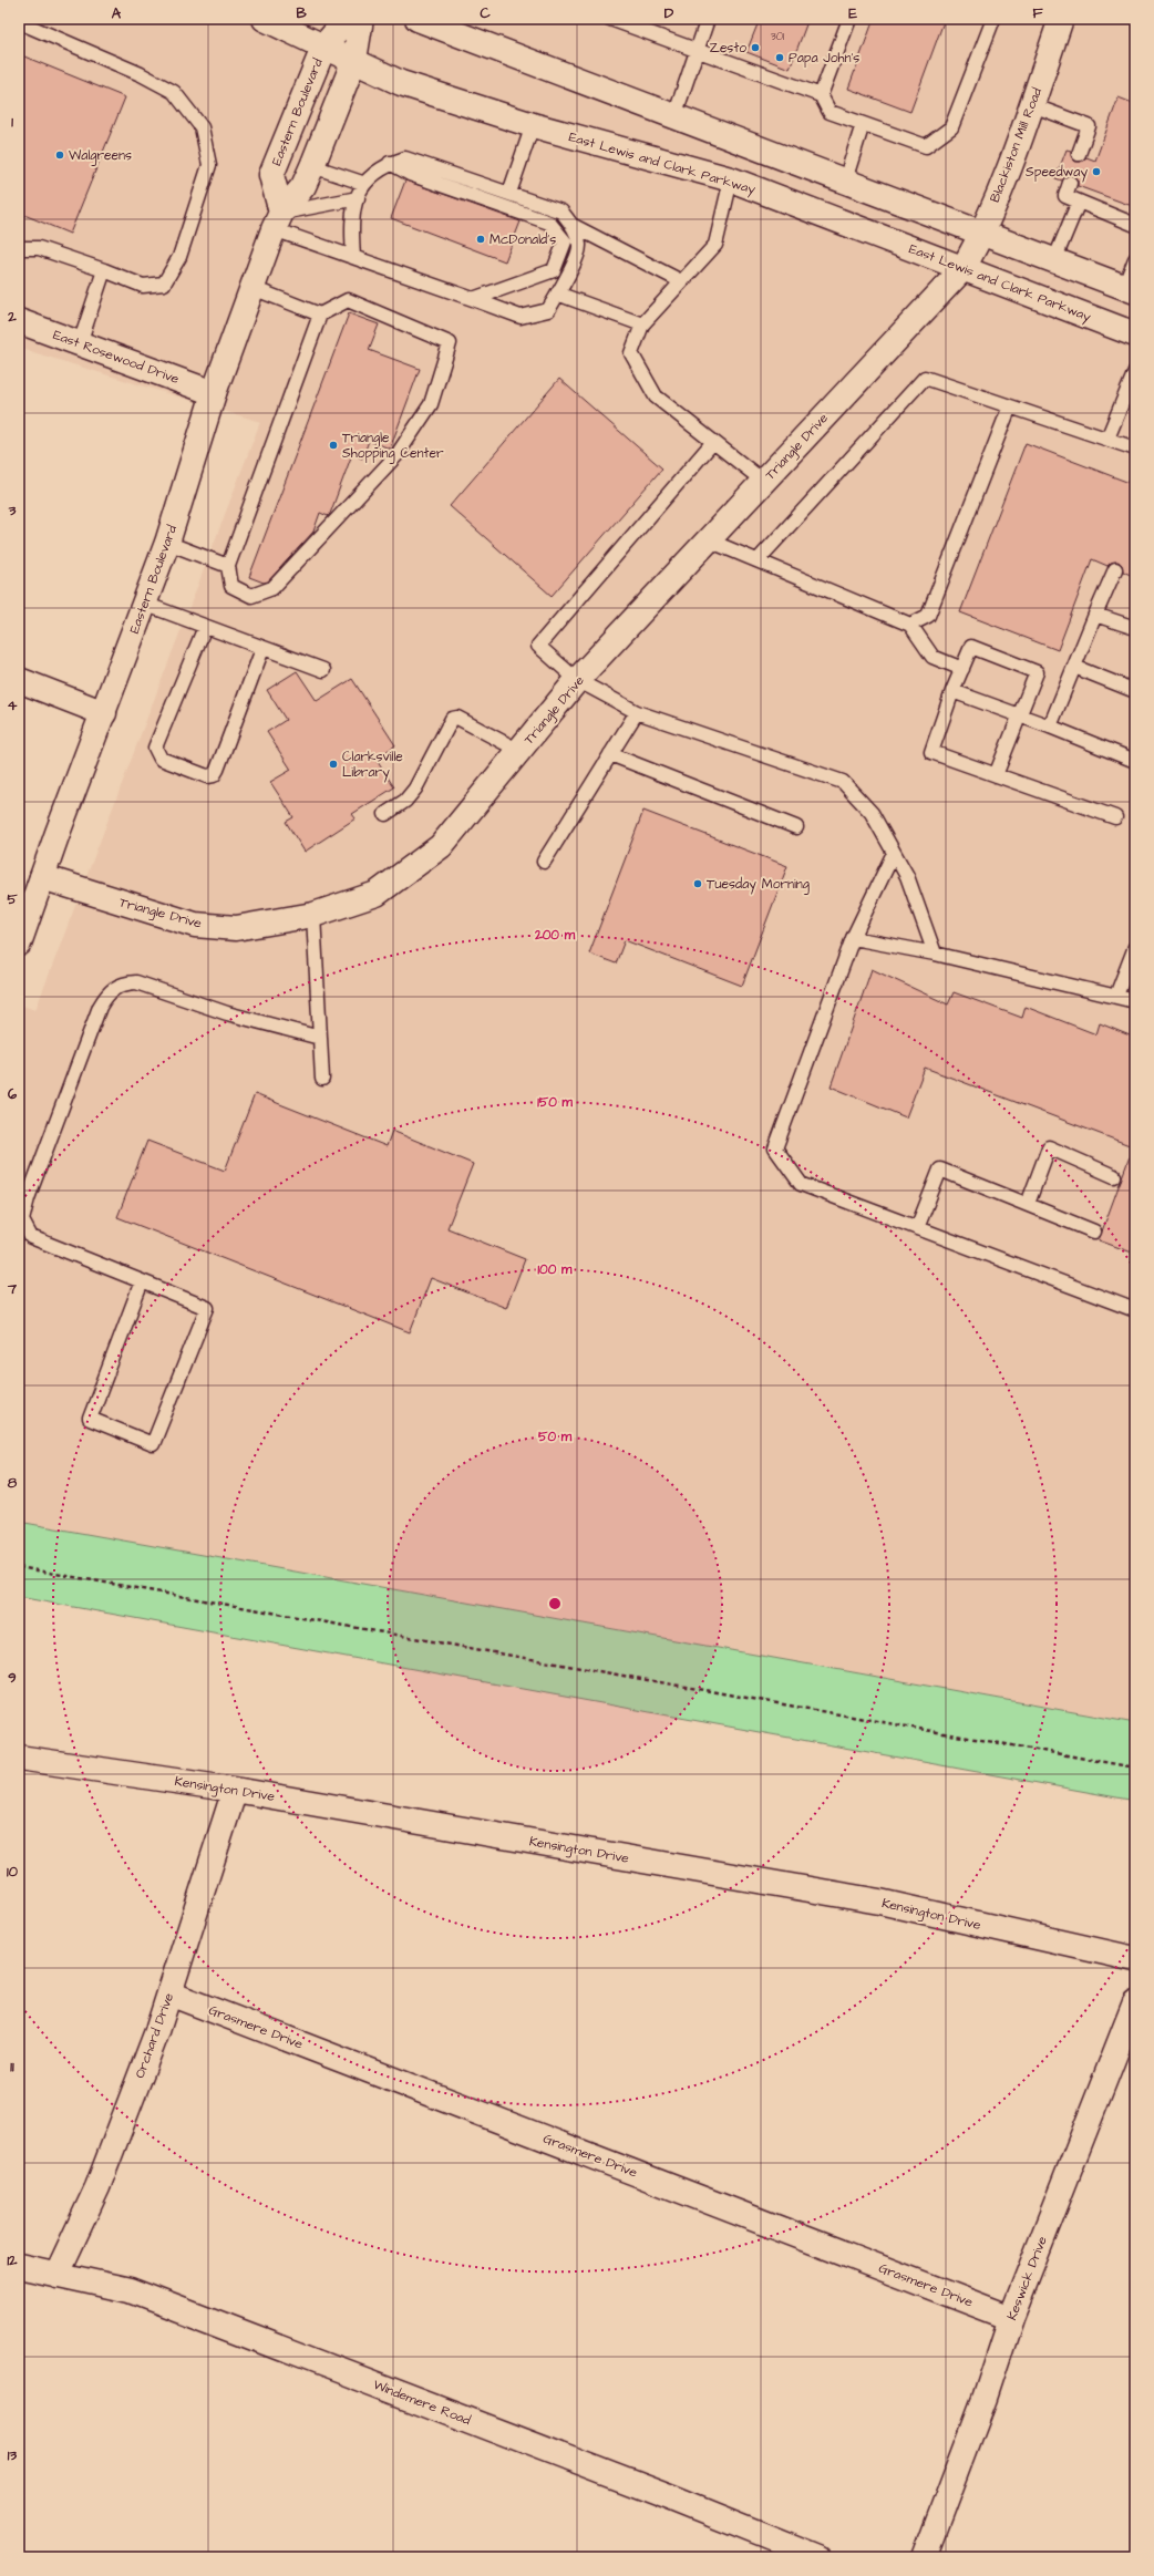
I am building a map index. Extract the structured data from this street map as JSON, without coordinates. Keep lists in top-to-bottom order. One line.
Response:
{"streets":{"street":["Eastern Boulevard","Blackiston Mill Road","East Lewis and Clark Parkway","East Rosewood Drive","Triangle Drive","Kensington Drive","Grasmere Drive","Orchard Drive","Keswick Drive","Windemere Road"]},"crossings":[["Eastern Boulevard","East Lewis and Clark Parkway"],["Eastern Boulevard","East Rosewood Drive"],["Eastern Boulevard","Triangle Drive"],["Blackiston Mill Road","East Lewis and Clark Parkway"],["Blackiston Mill Road","Triangle Drive"],["East Lewis and Clark Parkway","Triangle Drive"],["Kensington Drive","Orchard Drive"],["Grasmere Drive","Orchard Drive"],["Grasmere Drive","Keswick Drive"],["Orchard Drive","Windemere Road"]],"places":["Zesto","Papa John's","Walgreens","Speedway","McDonald's","Triangle Shopping Center","Clarksville Library","Tuesday Morning"],"house_numbers":["301"],"grid":{"columns":["A","B","C","D","E","F"],"rows":["1","2","3","4","5","6","7","8","9","10","11","12","13"]},"rings":["200 m","150 m","100 m","50 m"]}
